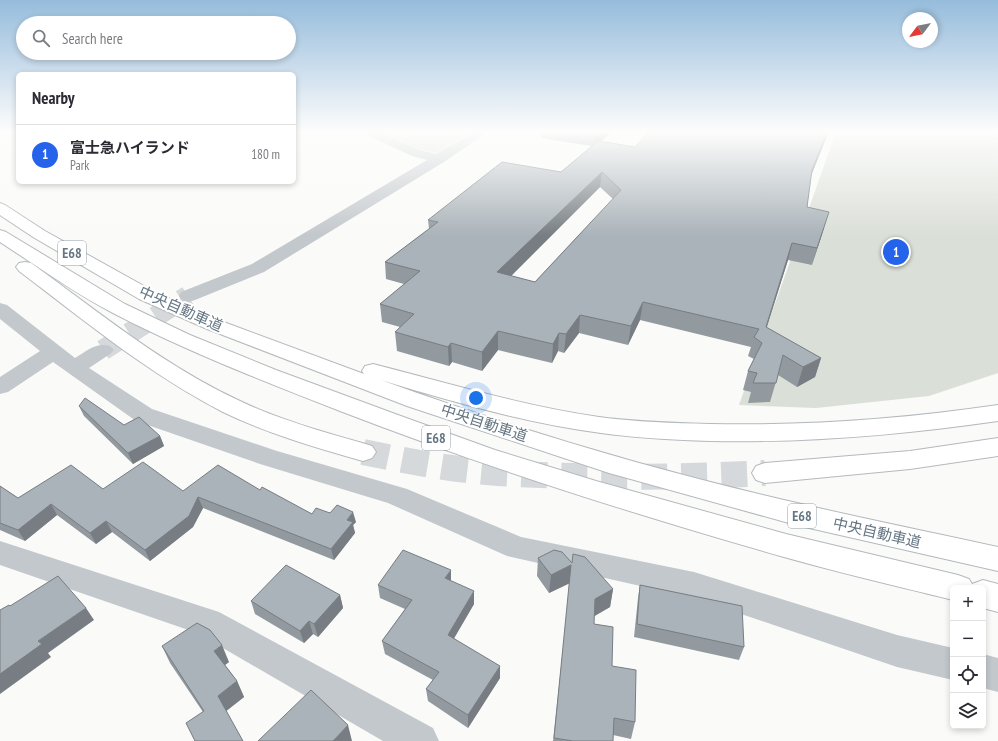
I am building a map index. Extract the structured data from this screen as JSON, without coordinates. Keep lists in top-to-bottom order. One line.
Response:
{"streets":{"highway":["E68","中央自動車道"]},"north":"bottom left","page":{"search":"Search here","heading":"Nearby","list":[{"mark":"1","name":"富士急ハイランド","note":"Park","value":"180 m"}],"pins":"1","map_buttons":["+","−"]}}
